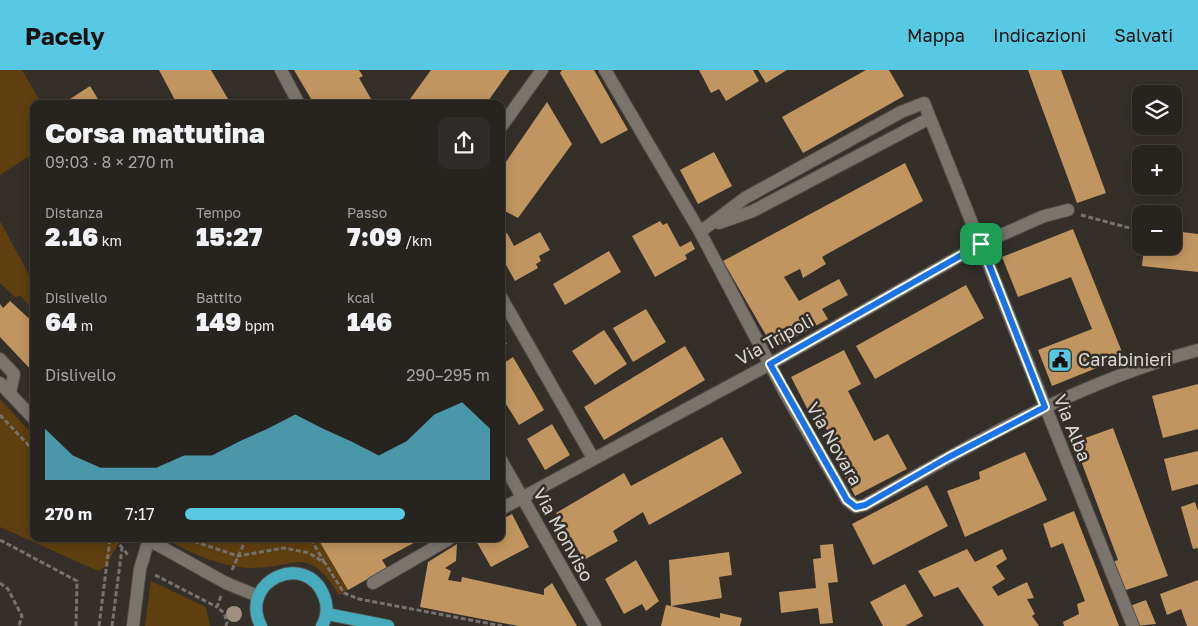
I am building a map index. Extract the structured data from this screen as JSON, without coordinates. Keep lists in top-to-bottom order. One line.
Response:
{"streets":{"street":["Via Tripoli","Via Alba","Via Novara","Via Monviso"]},"crossings":[["Via Tripoli","Via Alba"],["Via Tripoli","Via Novara"],["Via Tripoli","Via Monviso"],["Via Alba","Via Novara"]],"places":{"public building":["Carabinieri"]},"page":{"header":"Pacely","nav":["Mappa","Indicazioni","Salvati"],"map_buttons":["+","−"],"heading":["Corsa mattutina","09:03 · 8 × 270 m"],"stats":[["Distanza","2.16 km"],["Tempo","15:27"],["Passo","7:09 /km"],["Dislivello","64 m"],["Battito","149 bpm"],["kcal","146"]],"chart":["Dislivello","290–295 m"],"list":[{"name":"270 m","note":"7:17"}]}}
